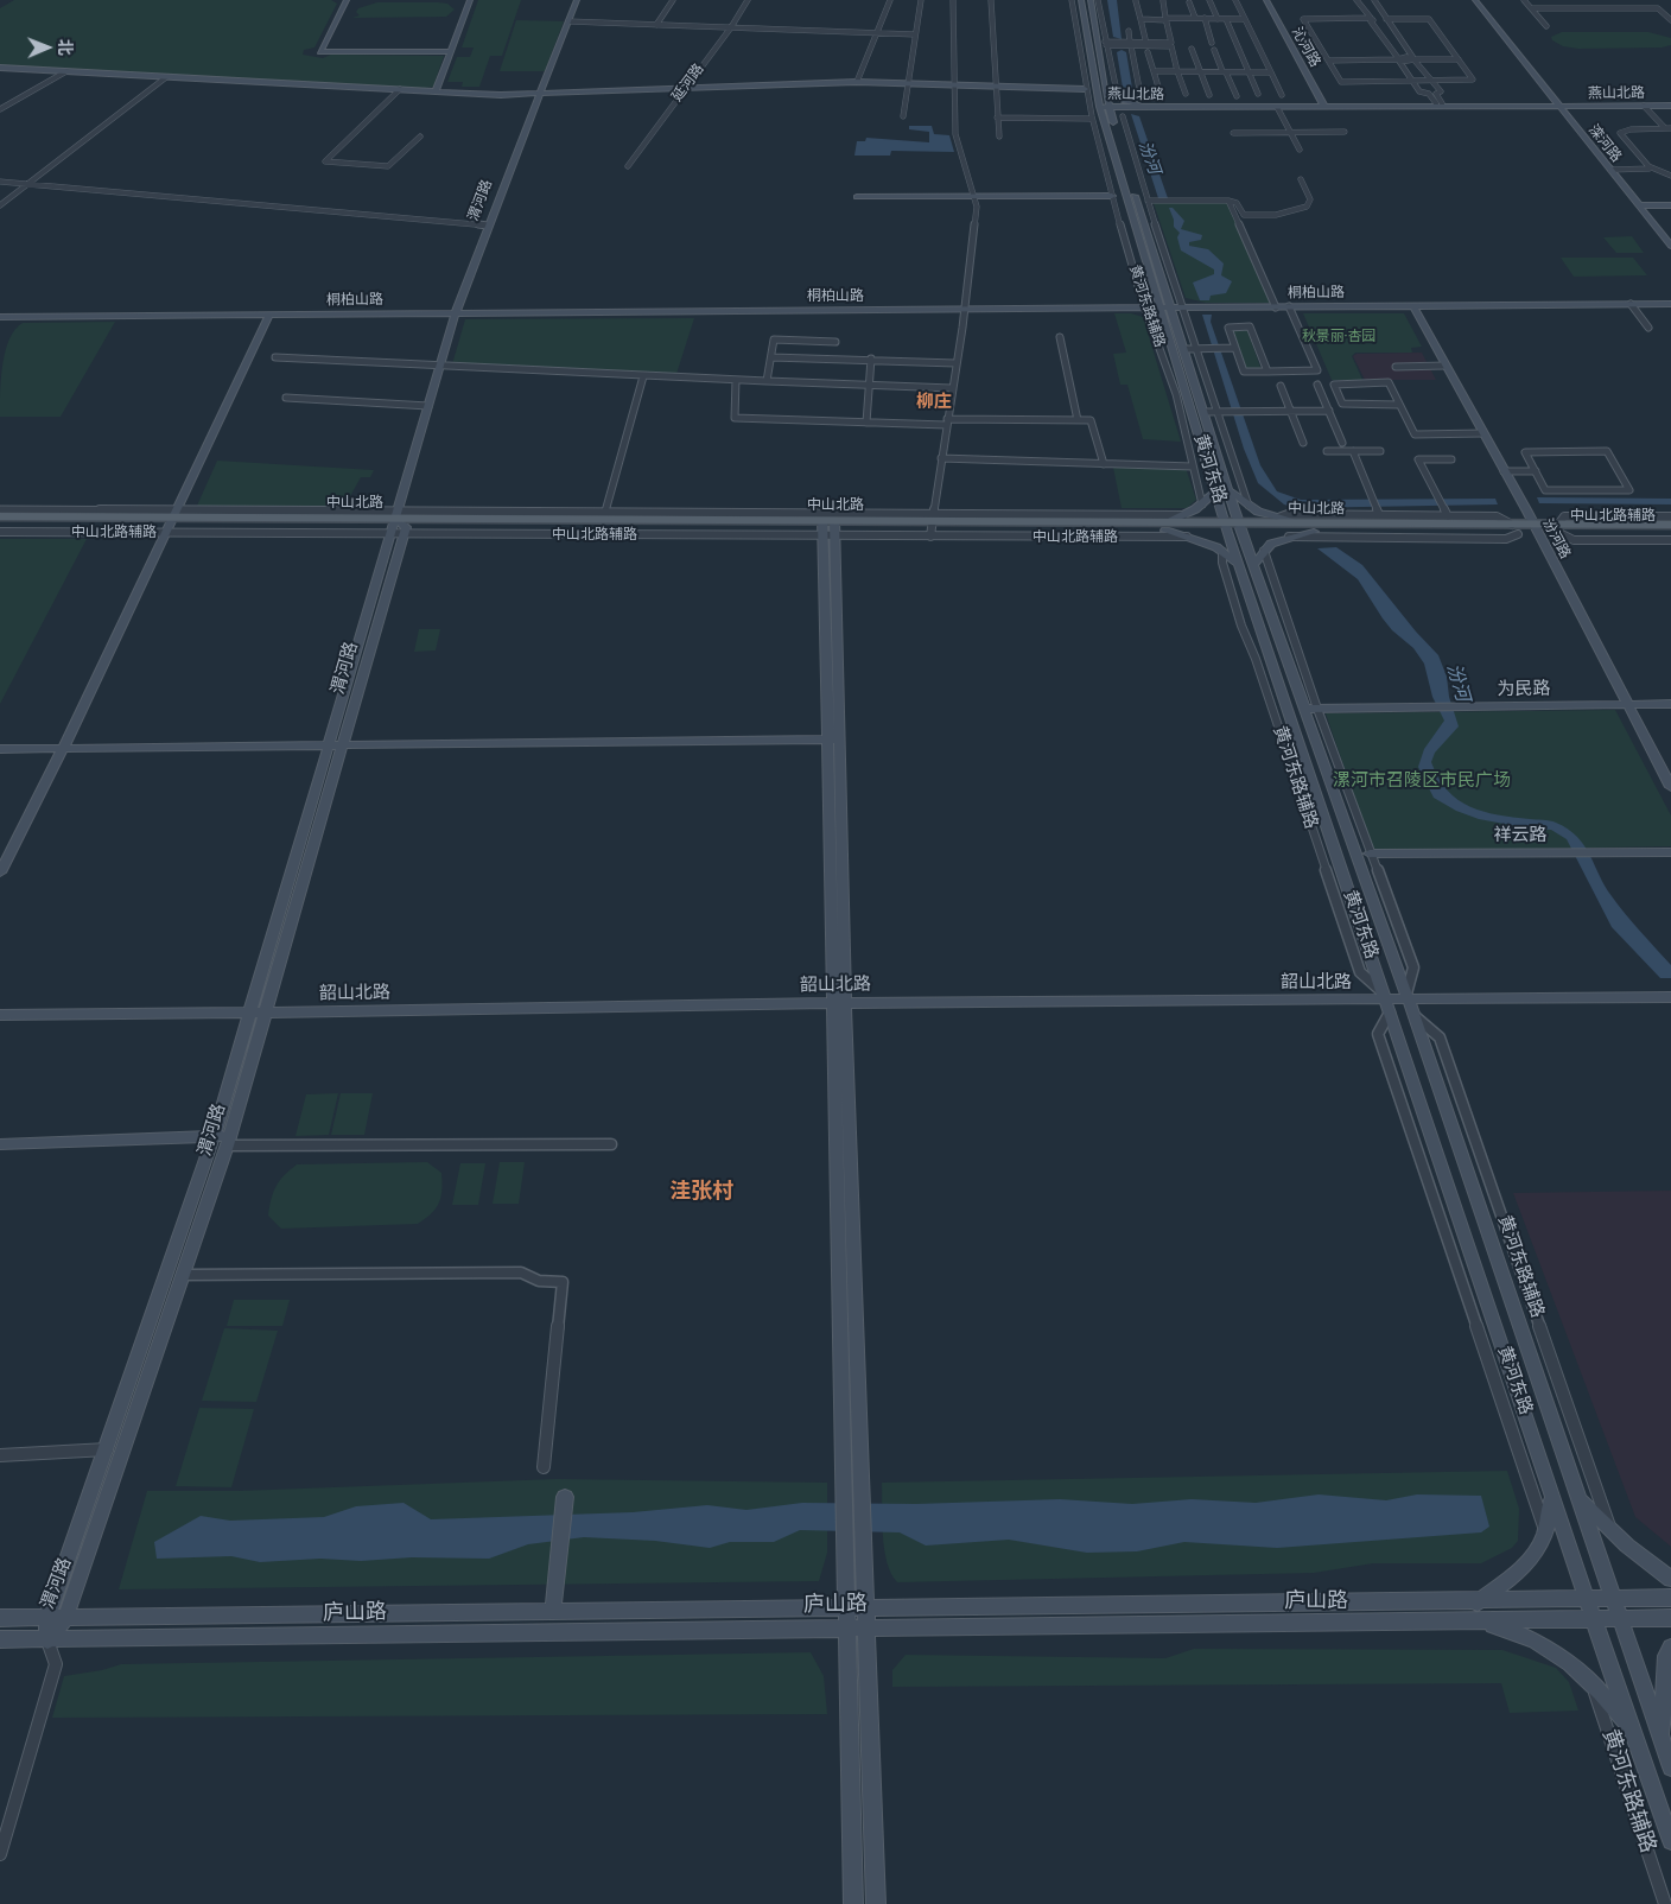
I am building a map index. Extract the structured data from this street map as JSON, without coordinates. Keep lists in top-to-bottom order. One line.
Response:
{"streets":{"main road":["中山北路"],"street":["沁河路","延河路","燕山北路","滦河路","渭河路","桐柏山路","黄河东路辅路","黄河东路","中山北路辅路","汾河路","为民路","祥云路","韶山北路","庐山路"]},"crossings":[["沁河路","燕山北路"],["燕山北路","滦河路"],["燕山北路","黄河东路"],["渭河路","桐柏山路"],["渭河路","中山北路"],["渭河路","中山北路辅路"],["渭河路","韶山北路"],["渭河路","庐山路"],["桐柏山路","黄河东路辅路"],["桐柏山路","黄河东路"],["桐柏山路","汾河路"],["黄河东路辅路","黄河东路"],["黄河东路辅路","韶山北路"],["黄河东路","中山北路"],["黄河东路","为民路"],["黄河东路","韶山北路"],["黄河东路","庐山路"],["中山北路","中山北路辅路"],["中山北路","汾河路"],["汾河路","为民路"]],"districts":["柳庄","洼张村"],"water":["汾河"],"parks":["秋景丽·杏园","漯河市召陵区市民广场"],"north":"right"}
